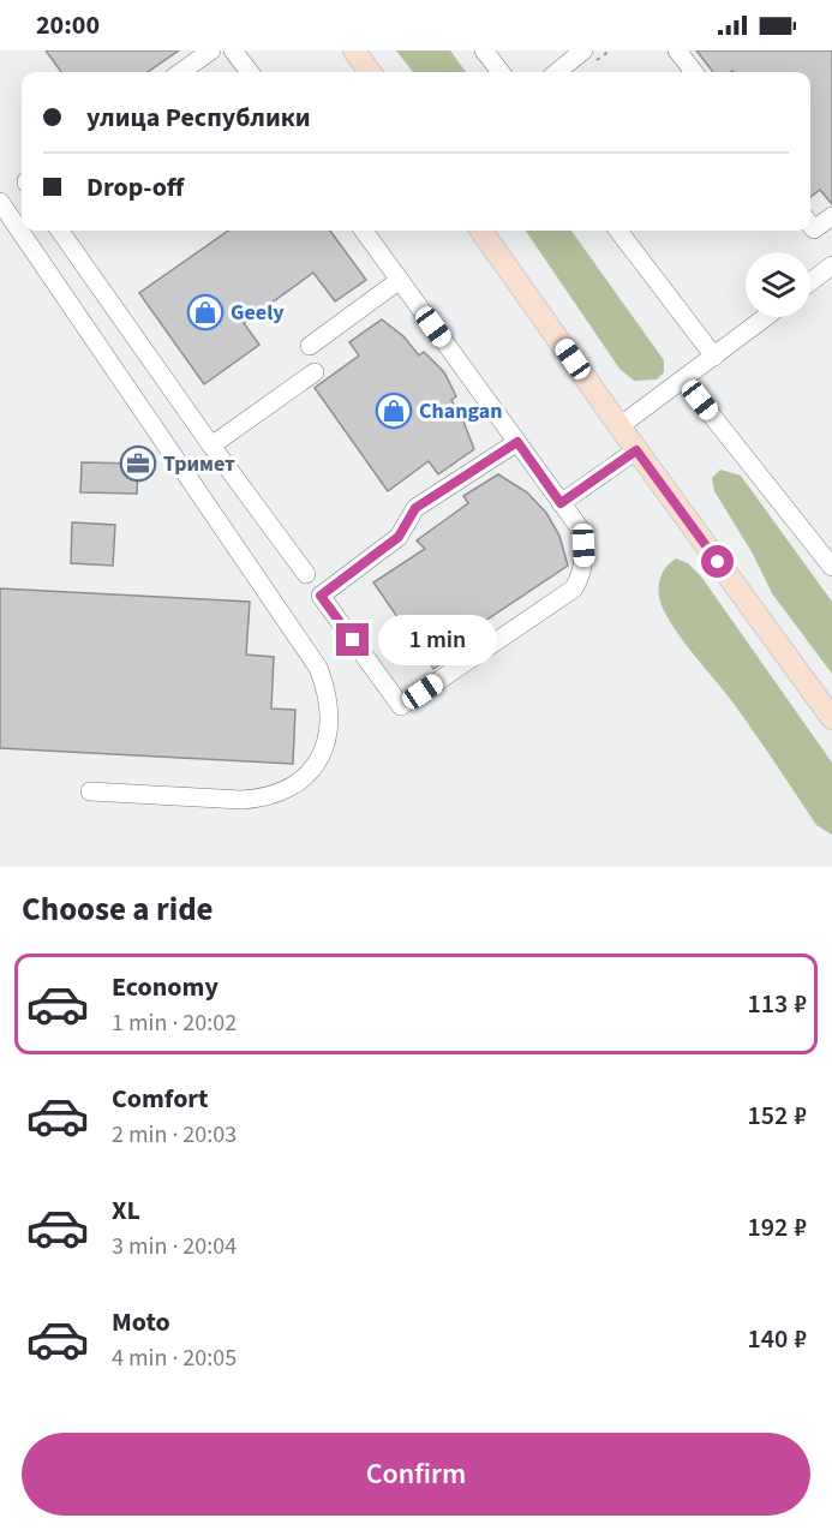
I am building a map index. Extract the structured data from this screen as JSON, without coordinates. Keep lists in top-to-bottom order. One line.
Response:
{"places":{"shop":["Geely","Changan"],"office":["Тримет"]},"page":{"status":"20:00","banner":["улица Республики","Drop-off"],"bubble":"1 min","heading":"Choose a ride","list":[{"name":"Economy","note":"1 min · 20:02","value":"113 ₽"},{"name":"Comfort","note":"2 min · 20:03","value":"152 ₽"},{"name":"XL","note":"3 min · 20:04","value":"192 ₽"},{"name":"Moto","note":"4 min · 20:05","value":"140 ₽"}],"buttons":"Confirm"}}
